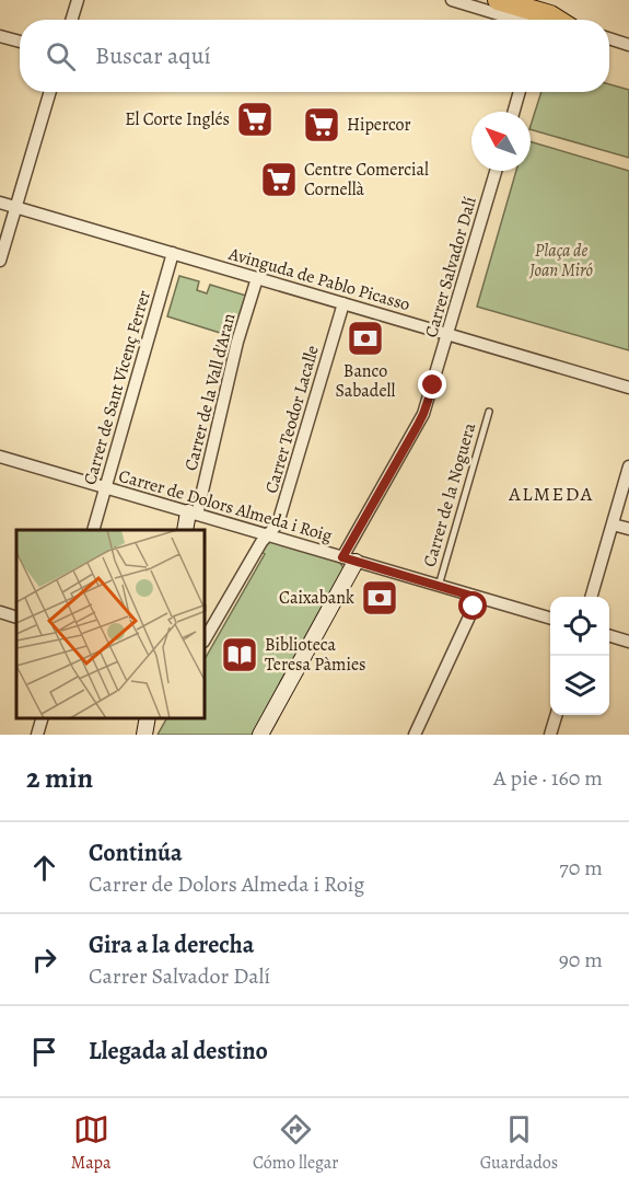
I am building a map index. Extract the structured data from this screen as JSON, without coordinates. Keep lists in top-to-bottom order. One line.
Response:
{"streets":{"street":["Carrer Salvador Dalí","Avinguda de Pablo Picasso","Carrer de Sant Vicenç Ferrer","Carrer de la Vall d'Aran","Carrer Teodor Lacalle","Carrer de Dolors Almeda i Roig"],"lane":["Carrer de la Noguera"]},"crossings":[["Carrer Salvador Dalí","Avinguda de Pablo Picasso"],["Carrer Salvador Dalí","Carrer de Dolors Almeda i Roig"],["Avinguda de Pablo Picasso","Carrer de Sant Vicenç Ferrer"],["Avinguda de Pablo Picasso","Carrer de la Vall d'Aran"],["Avinguda de Pablo Picasso","Carrer Teodor Lacalle"],["Carrer de Sant Vicenç Ferrer","Carrer de Dolors Almeda i Roig"],["Carrer de la Vall d'Aran","Carrer de Dolors Almeda i Roig"],["Carrer Teodor Lacalle","Carrer de Dolors Almeda i Roig"],["Carrer de la Noguera","Carrer de Dolors Almeda i Roig"]],"districts":["ALMEDA"],"parks":["Plaça de Joan Miró"],"places":{"supermarket":["El Corte Inglés","Hipercor","Centre Comercial Cornellà"],"bank":["Banco Sabadell","Caixabank"],"library":["Biblioteca Teresa Pàmies"]},"north":"top left","page":{"search":"Buscar aquí","heading":["2 min","A pie · 160 m"],"list":[["Continúa","Carrer de Dolors Almeda i Roig","70 m"],["Gira a la derecha","Carrer Salvador Dalí","90 m"],"Llegada al destino"],"nav":["Mapa","Cómo llegar","Guardados"]}}
